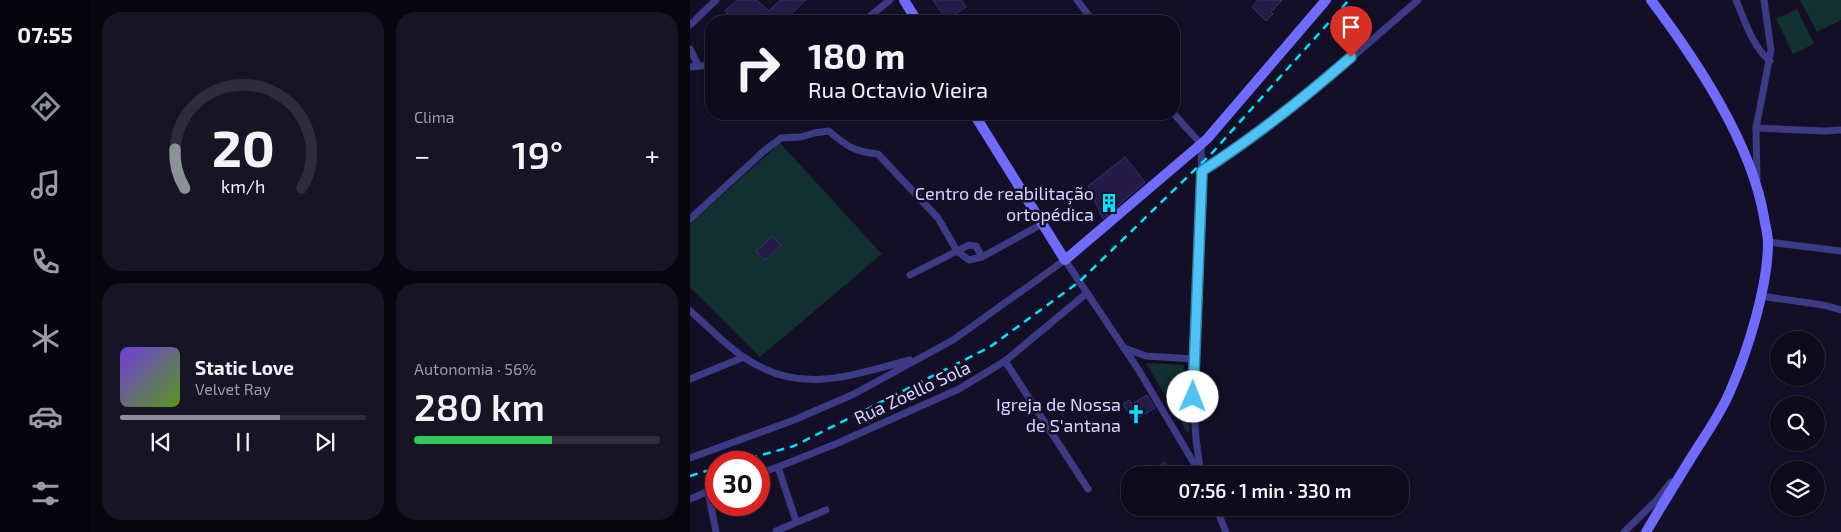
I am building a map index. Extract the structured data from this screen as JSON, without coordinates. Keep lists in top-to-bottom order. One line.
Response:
{"streets":{"street":["Rua Zoello Sola"]},"places":{"building":["Centro de reabilitação ortopédica"],"church":["Igreja de Nossa de S'antana"]},"page":{"tabs":"07:55","tile":["Clima",["Autonomia · 56%","280 km"]],"turn":["180 m","Rua Octavio Vieira"],"heat":["−","19°","+"],"song":["Static Love","Velvet Ray"],"limit":"30","trip":"07:56 · 1 min · 330 m","gauge":["20","km/h"]}}
